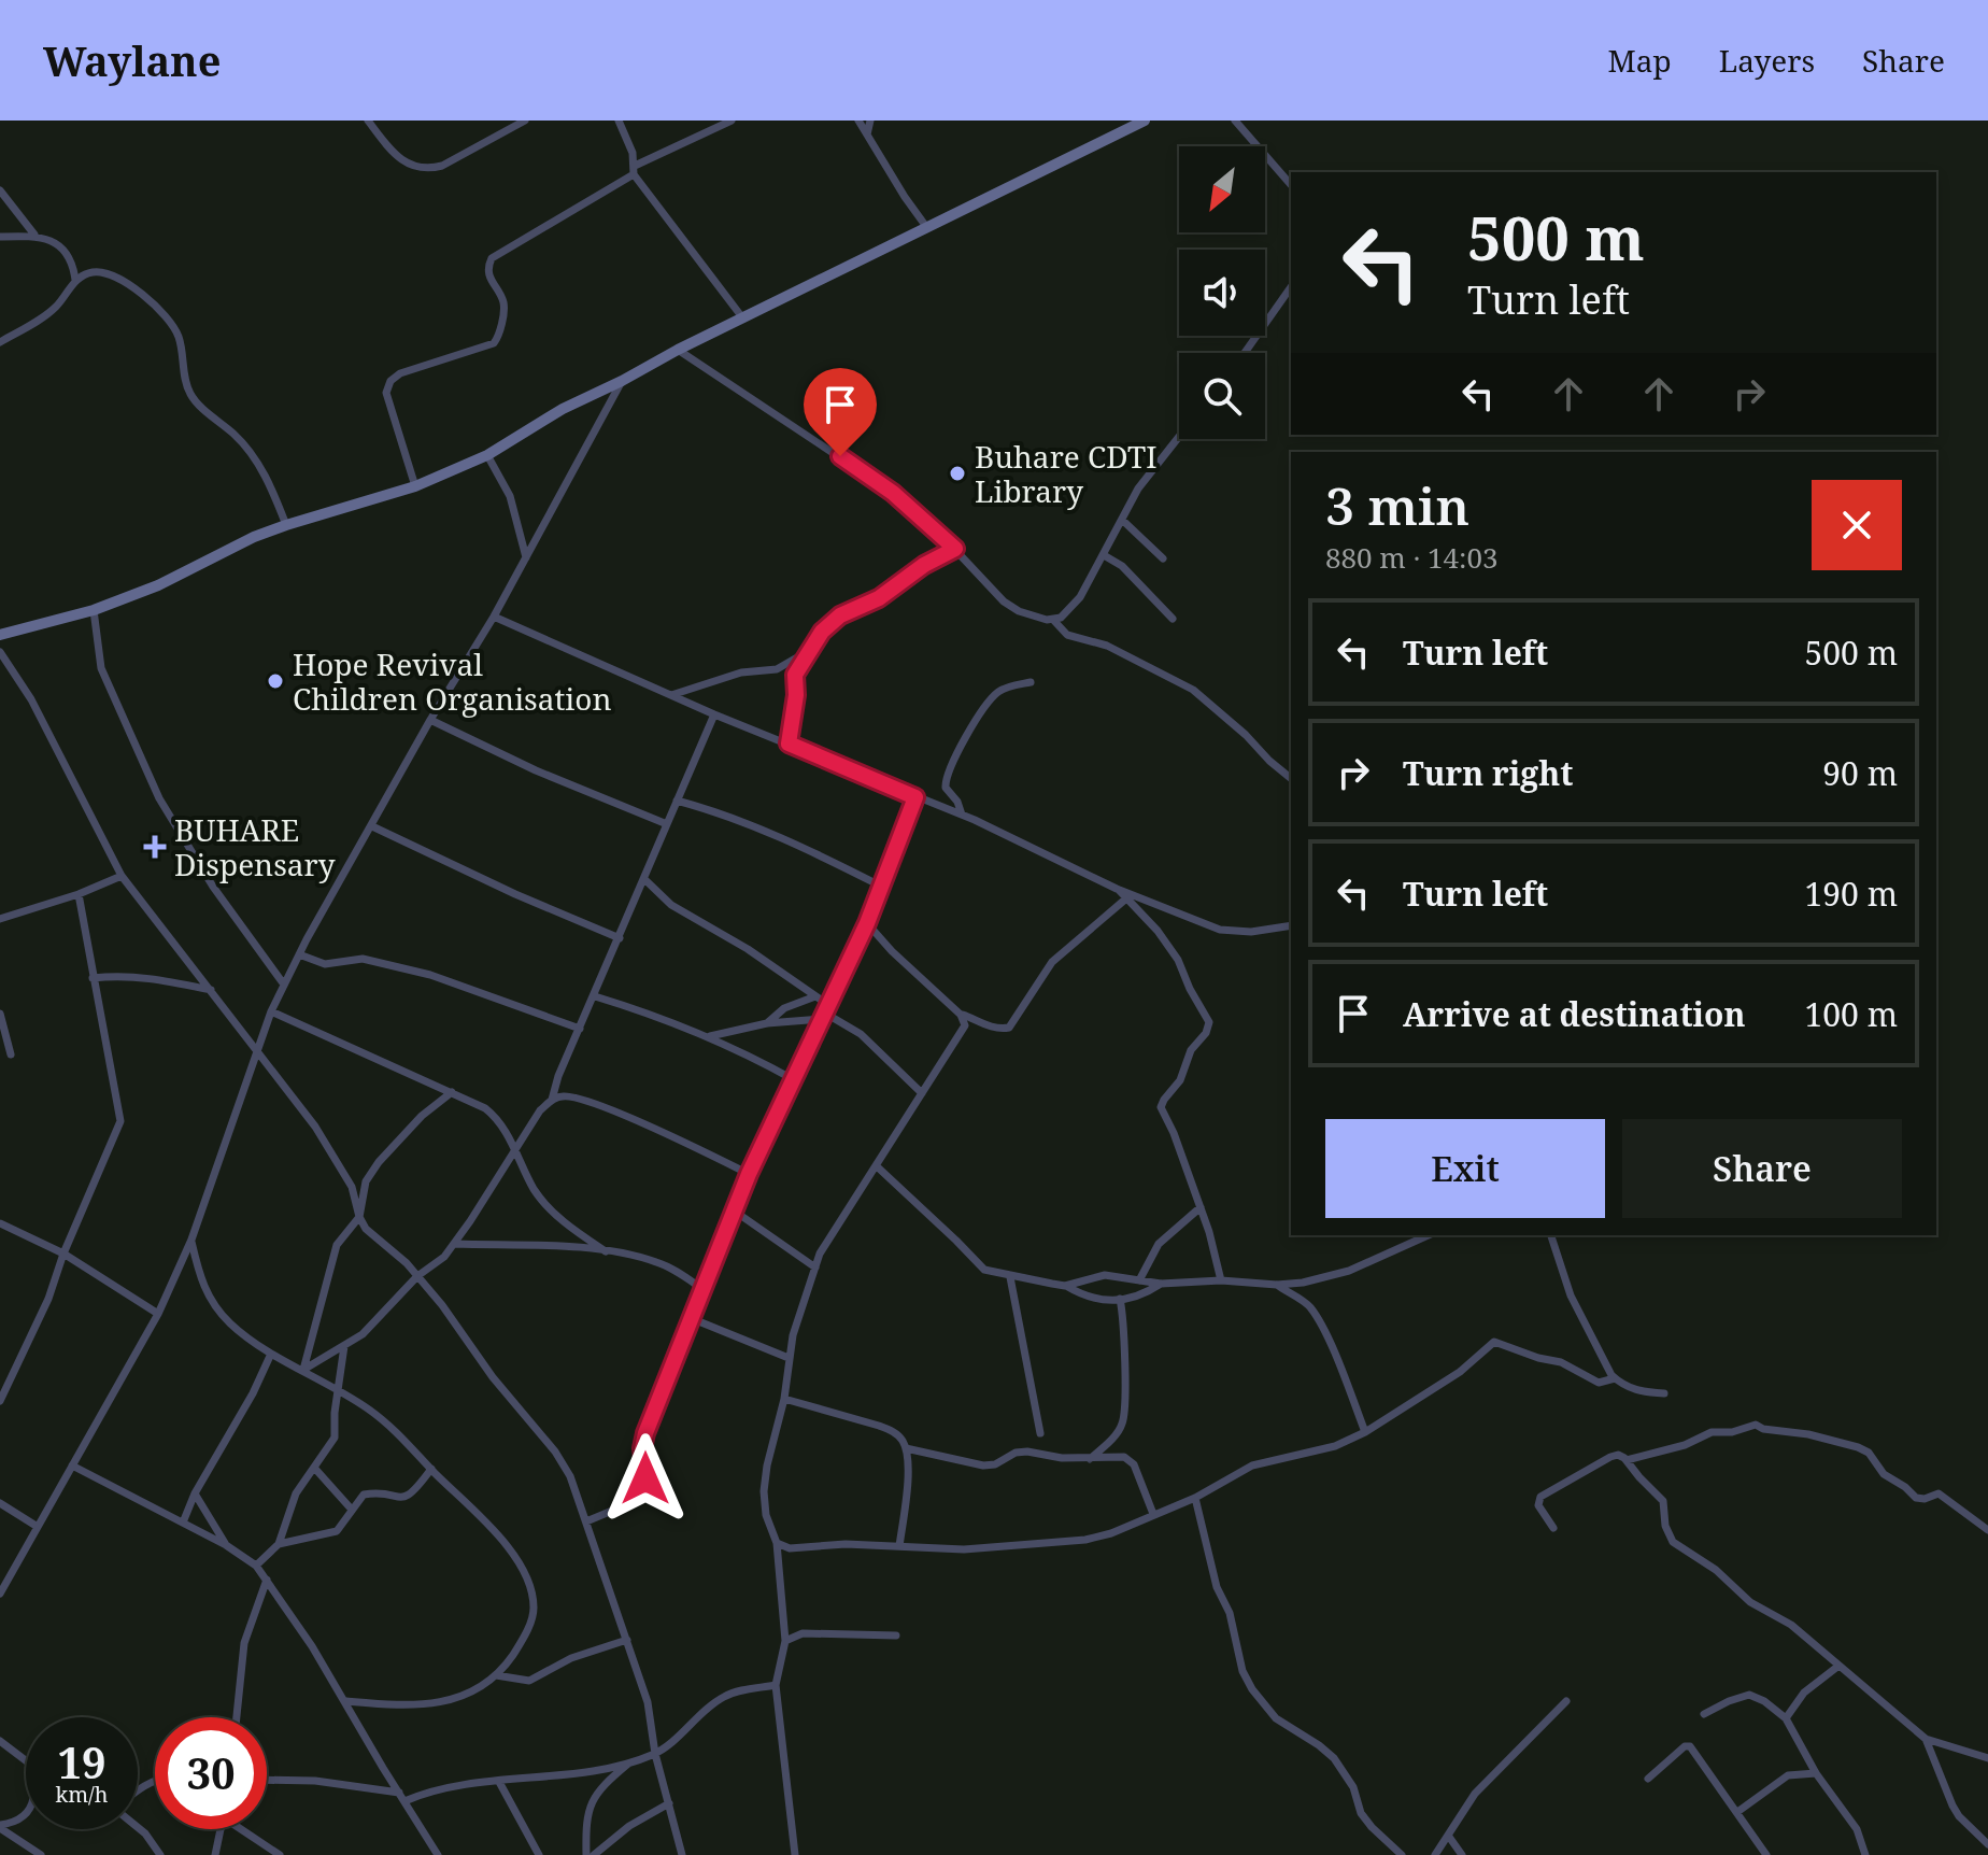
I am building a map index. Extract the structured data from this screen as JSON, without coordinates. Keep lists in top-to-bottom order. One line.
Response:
{"places":{"other":["Buhare CDTI Library","Hope Revival Children Organisation"],"health":["BUHARE Dispensary"]},"north":"bottom left","page":{"header":"Waylane","nav":["Map","Layers","Share"],"turn":["500 m","Turn left"],"heading":["3 min","880 m · 14:03"],"list":[{"name":"Turn left","value":"500 m"},{"name":"Turn right","value":"90 m"},{"name":"Turn left","value":"190 m"},{"name":"Arrive at destination","value":"100 m"}],"buttons":["Exit","Share"],"speed":"19 km/h","limit":"30"}}
